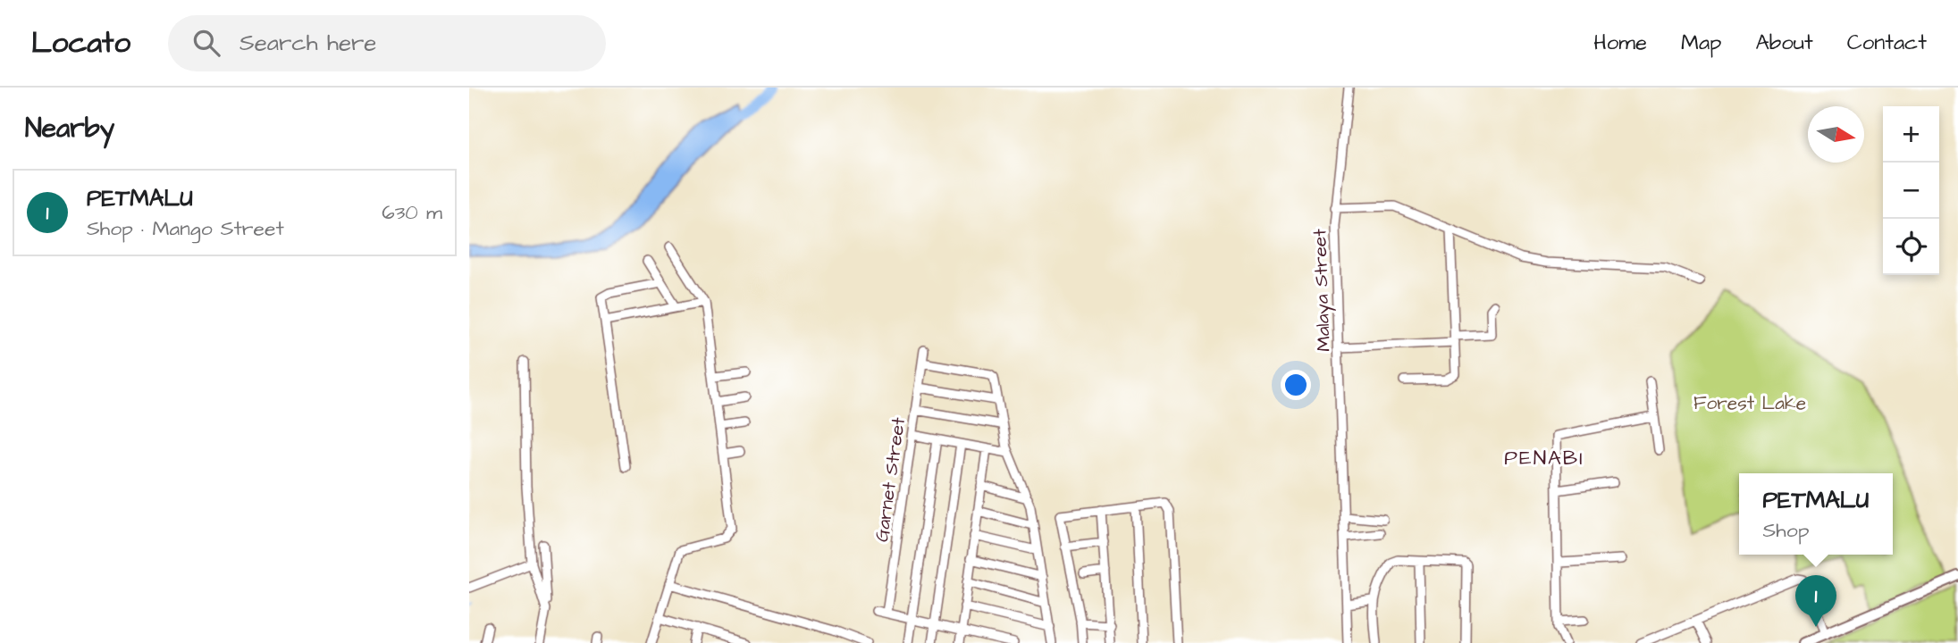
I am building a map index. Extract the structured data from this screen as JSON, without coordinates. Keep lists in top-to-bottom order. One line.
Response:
{"streets":{"street":["Malaya Street","Garnet Street"]},"districts":["PENABI"],"parks":["Forest Lake"],"north":"right","page":{"header":"Locato","search":"Search here","nav":["Home","Map","About","Contact"],"heading":"Nearby","map_buttons":["+","−"],"list":[{"mark":"1","name":"PETMALU","note":"Shop · Mango Street","value":"630 m"}],"popup":["PETMALU","Shop"],"pins":"1"}}
